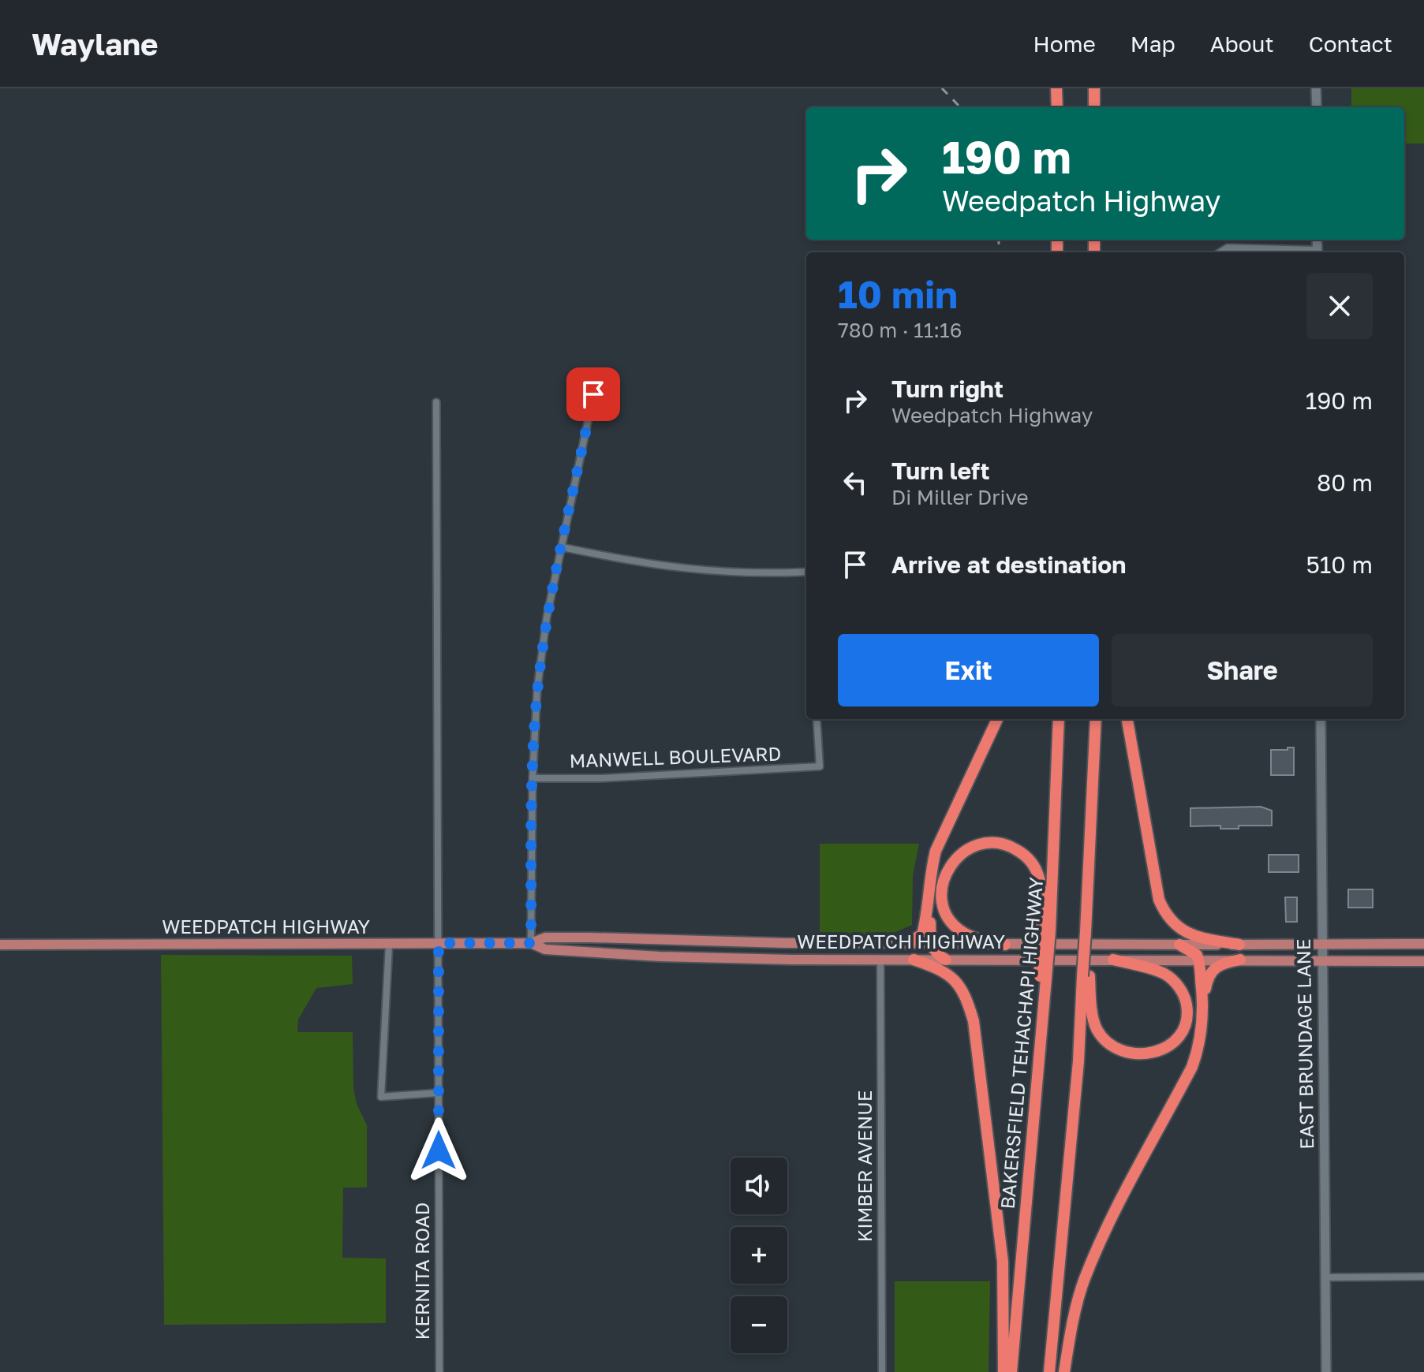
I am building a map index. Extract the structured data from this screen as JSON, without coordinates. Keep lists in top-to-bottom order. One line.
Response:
{"streets":{"highway":["BAKERSFIELD TEHACHAPI HIGHWAY"],"main road":["WEEDPATCH HIGHWAY","EAST BRUNDAGE LANE"],"street":["MANWELL BOULEVARD","KIMBER AVENUE","KERNITA ROAD"]},"crossings":[["WEEDPATCH HIGHWAY","EAST BRUNDAGE LANE"],["WEEDPATCH HIGHWAY","KIMBER AVENUE"],["WEEDPATCH HIGHWAY","KERNITA ROAD"]],"page":{"header":"Waylane","nav":["Home","Map","About","Contact"],"turn":["190 m","Weedpatch Highway"],"heading":["10 min","780 m · 11:16"],"list":[{"name":"Turn right","note":"Weedpatch Highway","value":"190 m"},{"name":"Turn left","note":"Di Miller Drive","value":"80 m"},{"name":"Arrive at destination","value":"510 m"}],"buttons":["Exit","Share"],"map_buttons":["+","−"]}}
